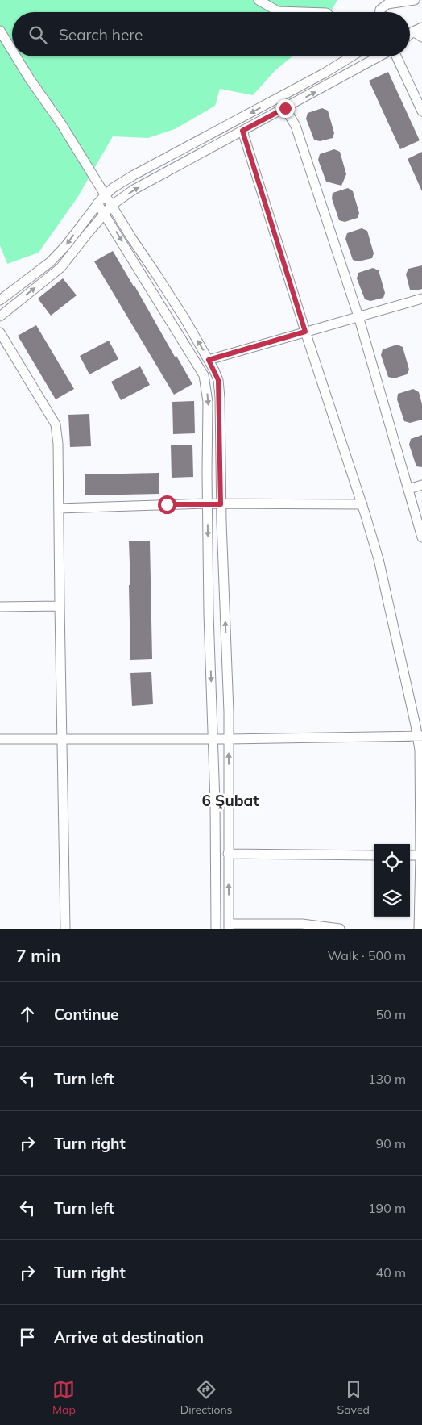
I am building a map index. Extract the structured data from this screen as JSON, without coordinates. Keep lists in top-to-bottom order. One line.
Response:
{"districts":["6 Şubat"],"page":{"search":"Search here","heading":["7 min","Walk · 500 m"],"list":[["Continue","50 m"],["Turn left","130 m"],["Turn right","90 m"],["Turn left","190 m"],["Turn right","40 m"],"Arrive at destination"],"nav":["Map","Directions","Saved"]}}
